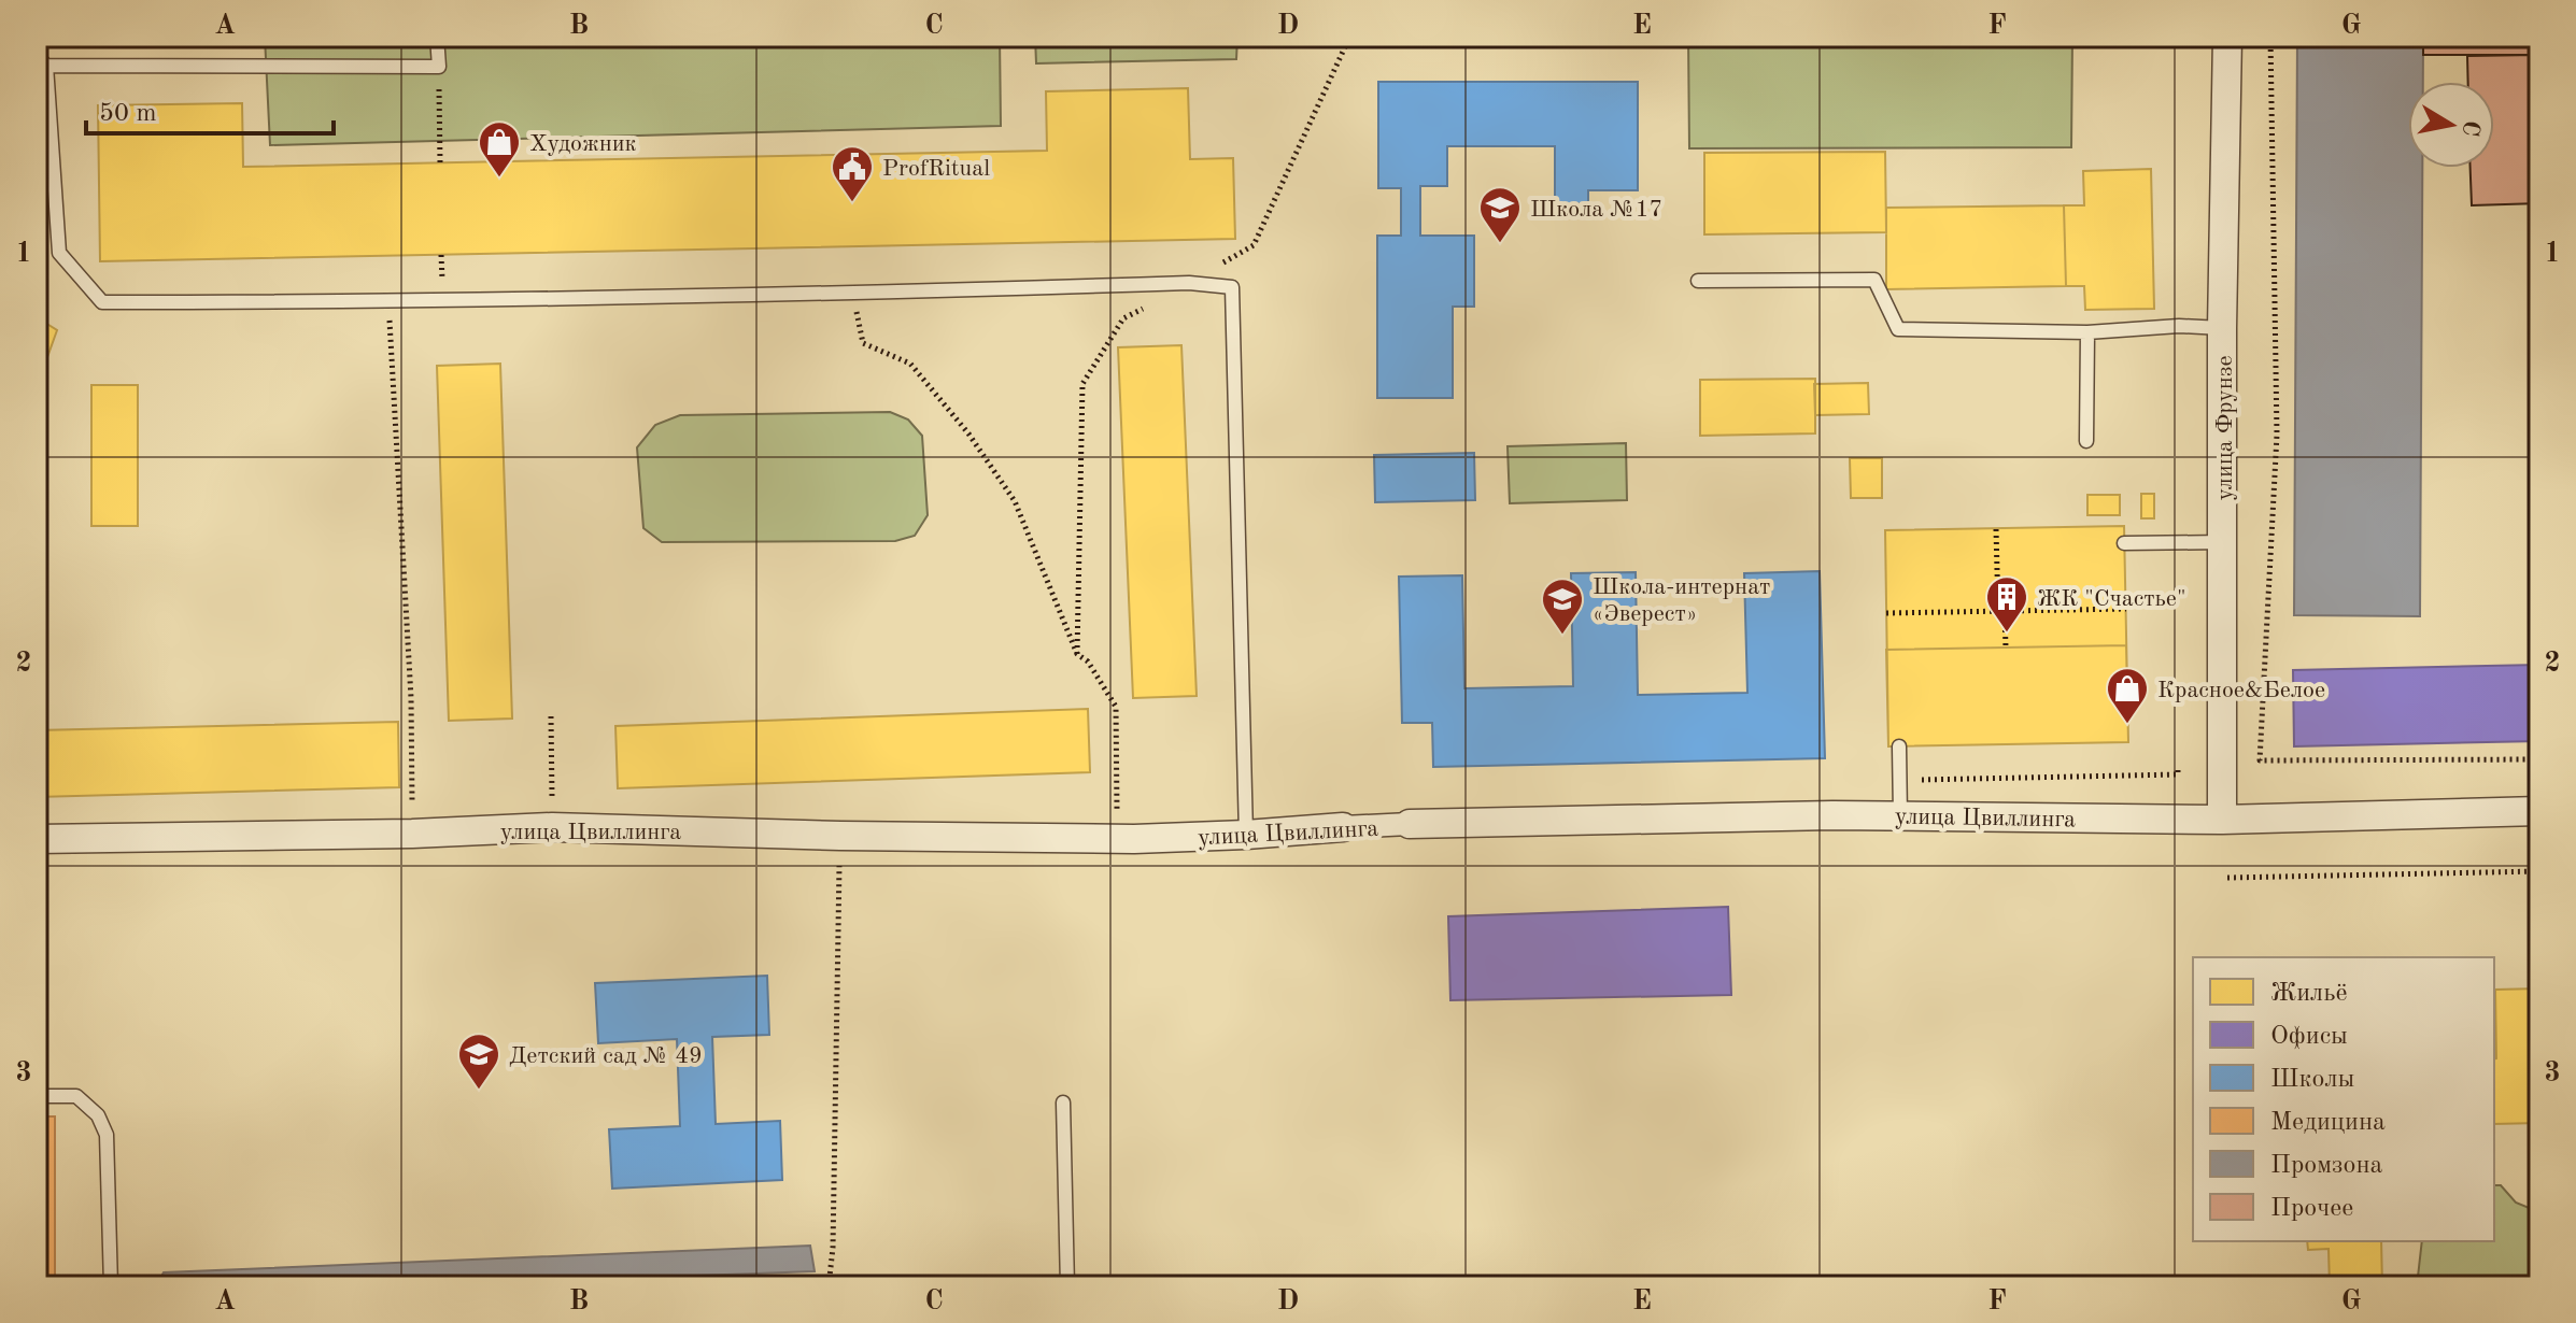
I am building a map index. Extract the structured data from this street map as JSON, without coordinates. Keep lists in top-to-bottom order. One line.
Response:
{"streets":{"street":["улица Фрунзе","улица Цвиллинга"]},"crossings":[["улица Фрунзе","улица Цвиллинга"]],"places":{"shop":["Художник","Красное&Белое"],"public building":["ProfRitual"],"school or university":["Школа №17","Школа-интернат «Эверест»","Детский сад № 49"],"building":["ЖК \"Счастье\""]},"legend":["Жильё","Офисы","Школы","Медицина","Промзона","Прочее"],"scale_bar":"50 m","north":"right","grid":{"columns":["A","B","C","D","E","F","G"],"rows":["1","2","3"]}}
